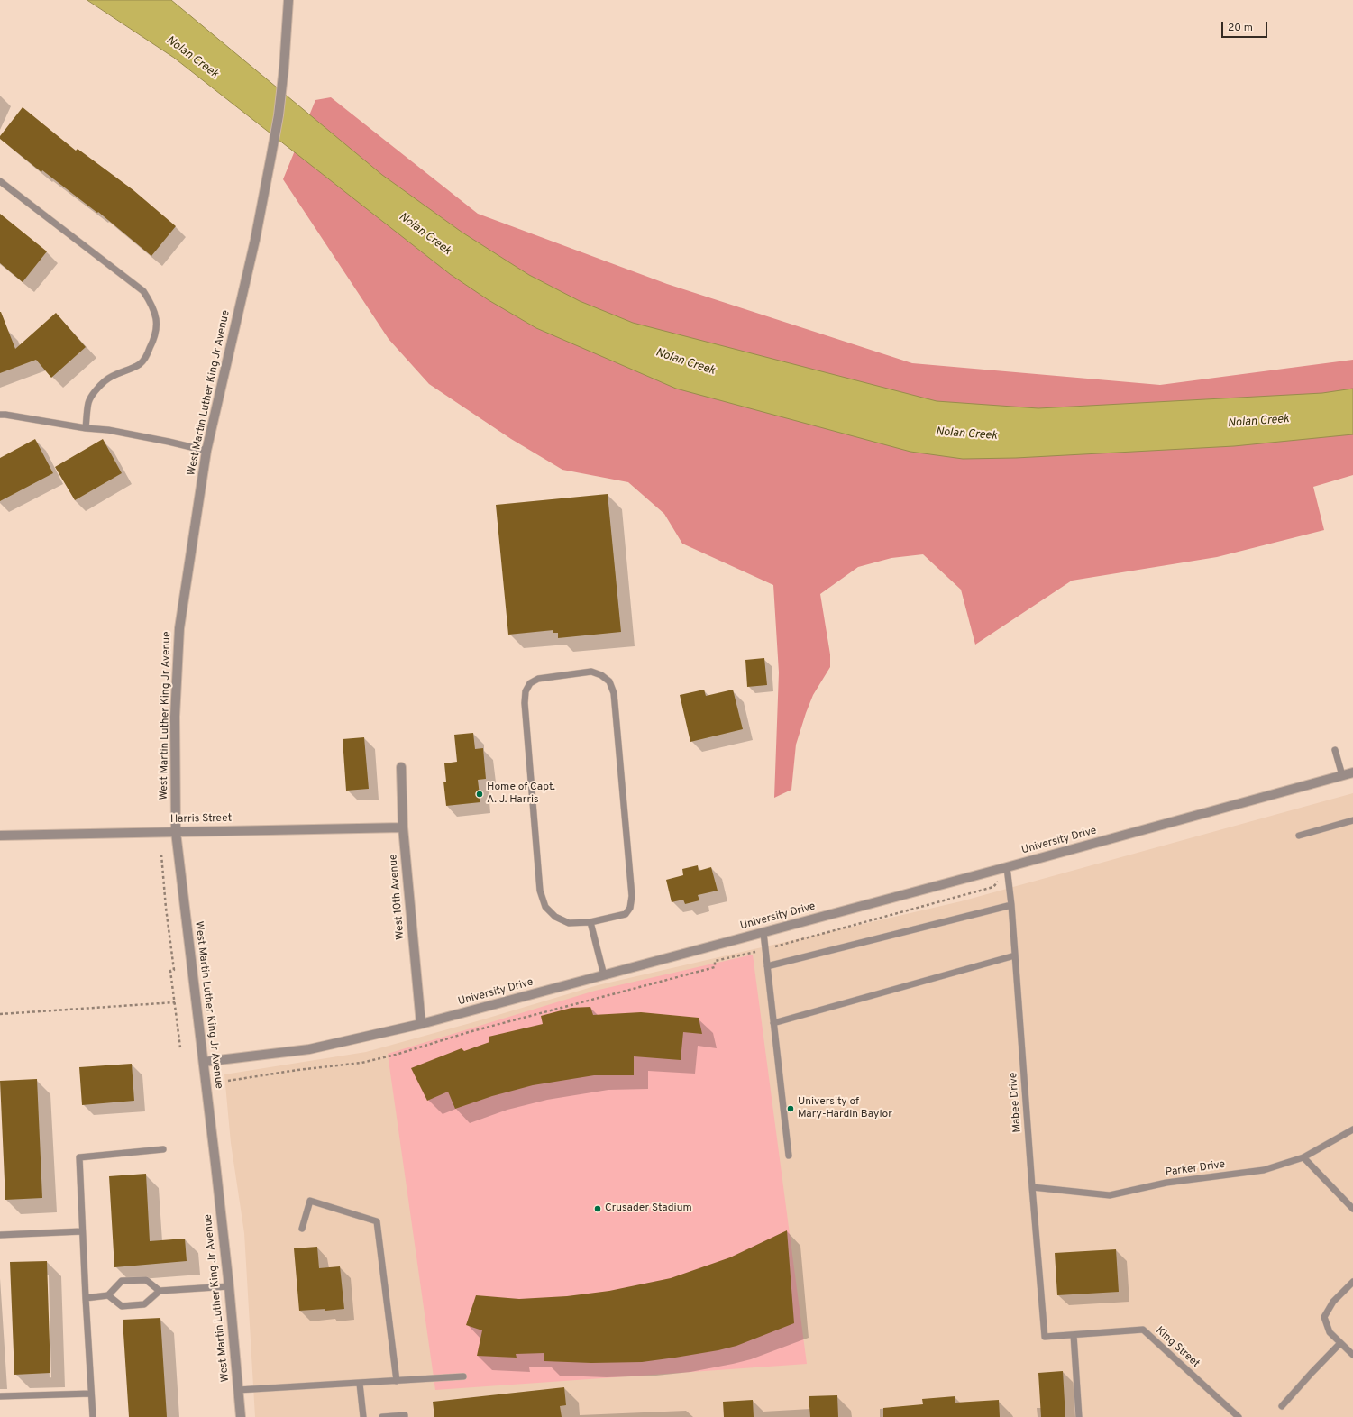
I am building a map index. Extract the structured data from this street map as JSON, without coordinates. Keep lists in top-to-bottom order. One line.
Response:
{"streets":{"street":["West Martin Luther King Jr Avenue","Harris Street","University Drive","West 10th Avenue"],"lane":["Mabee Drive","Parker Drive","King Street"]},"crossings":[["West Martin Luther King Jr Avenue","Harris Street"],["West Martin Luther King Jr Avenue","University Drive"],["Harris Street","West 10th Avenue"],["University Drive","West 10th Avenue"],["University Drive","Mabee Drive"],["Mabee Drive","Parker Drive"],["Mabee Drive","King Street"]],"water":["Nolan Creek"],"places":["Home of Capt. A. J. Harris","University of Mary-Hardin Baylor","Crusader Stadium"],"scale_bar":"20 m"}
